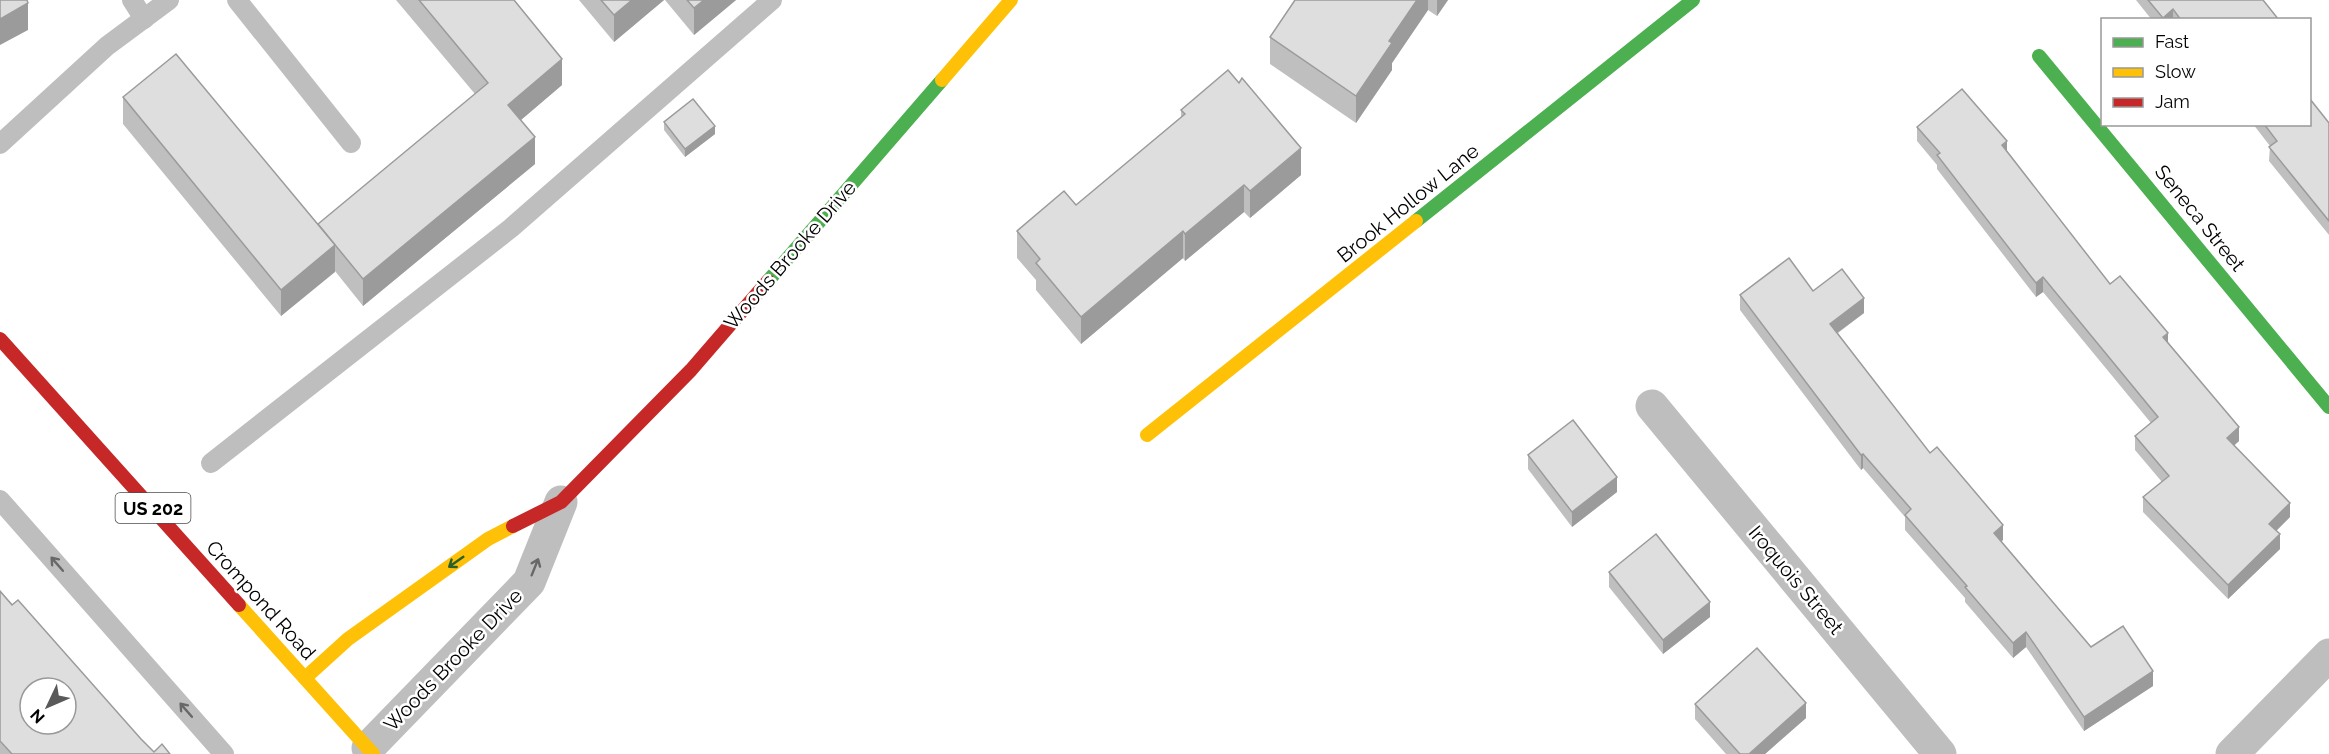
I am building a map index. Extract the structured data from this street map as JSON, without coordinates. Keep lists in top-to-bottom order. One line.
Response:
{"streets":{"street":["Brook Hollow Lane","Seneca Street","Woods Brooke Drive","US 202","Iroquois Street","Crompond Road"]},"crossings":[["Woods Brooke Drive","Crompond Road"]],"legend":["Fast","Slow","Jam"],"north":"bottom left"}
